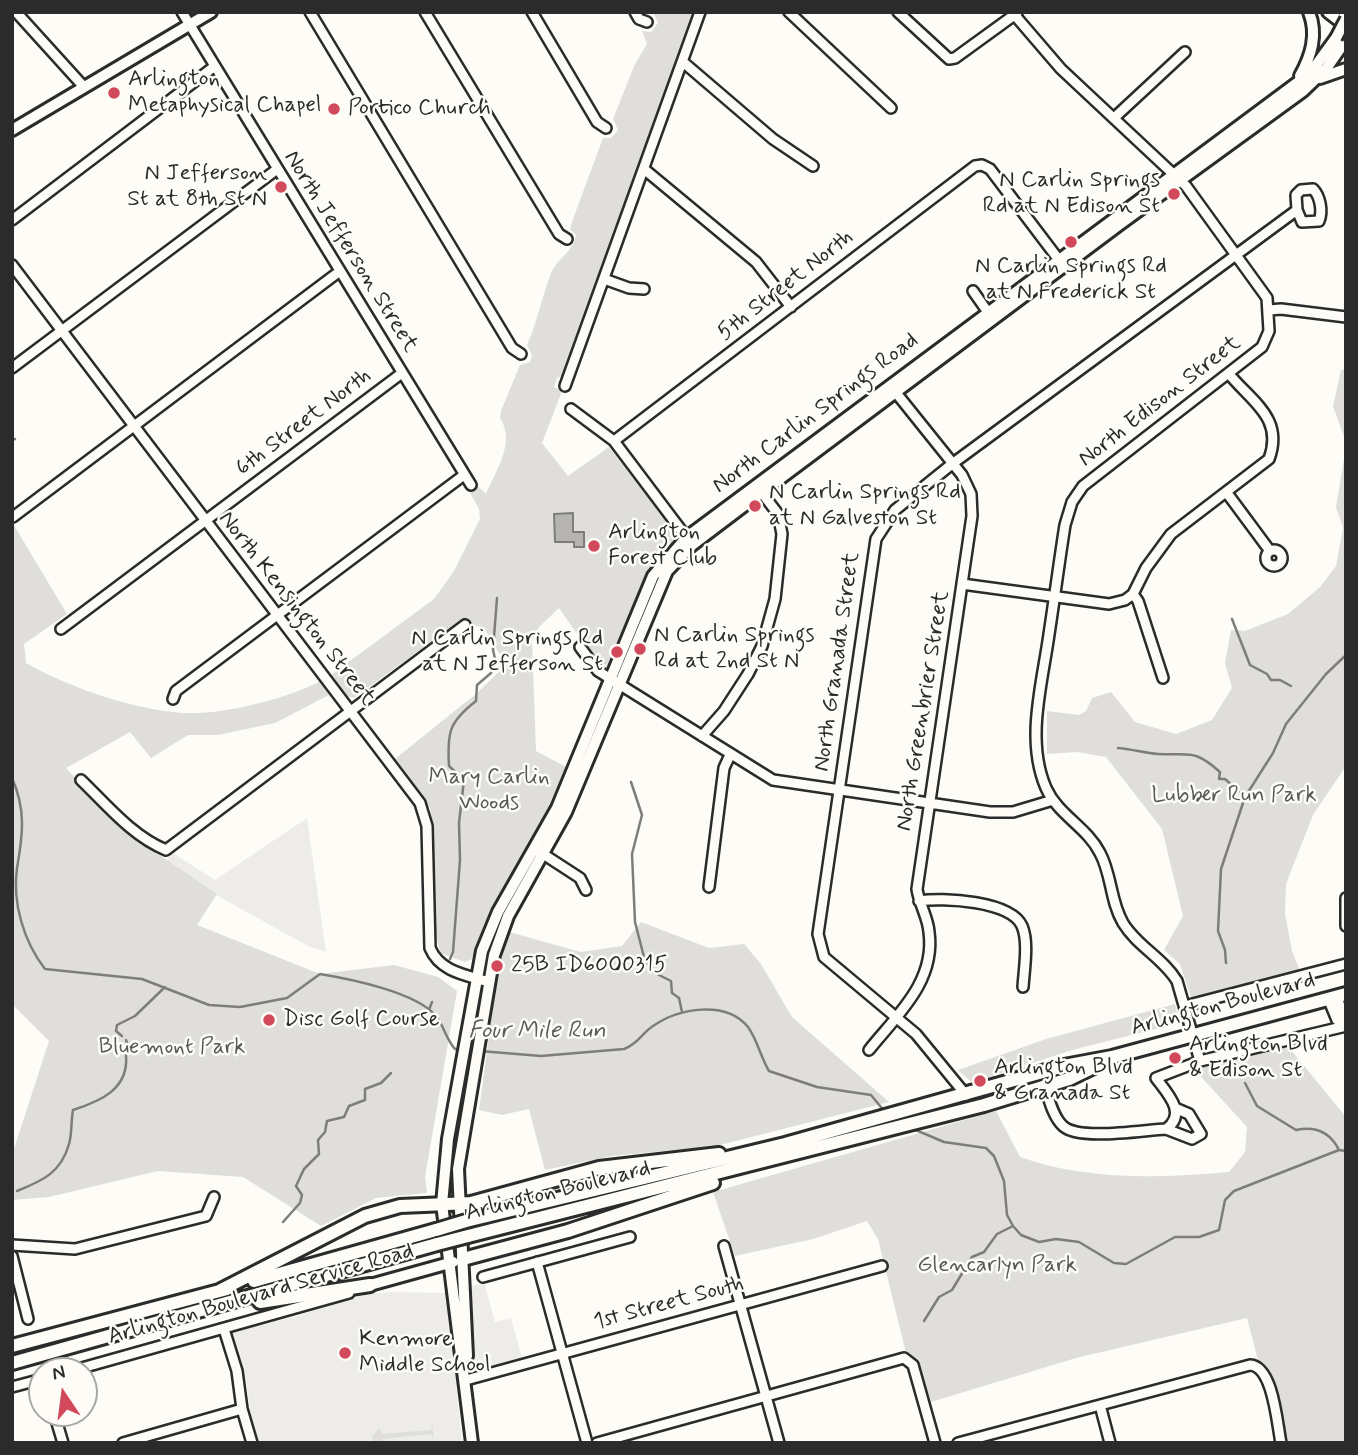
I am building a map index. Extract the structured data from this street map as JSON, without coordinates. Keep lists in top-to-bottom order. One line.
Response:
{"streets":{"highway":["Arlington Boulevard"],"main road":["North Carlin Springs Road","Arlington Boulevard Service Road"],"street":["North Jefferson Street","5th Street North","North Edison Street","6th Street North","North Kensington Street","North Granada Street","North Greenbrier Street","1st Street South"]},"crossings":[["North Jefferson Street","6th Street North"],["5th Street North","North Carlin Springs Road"],["North Edison Street","Arlington Boulevard"],["North Carlin Springs Road","North Kensington Street"],["North Carlin Springs Road","North Greenbrier Street"],["North Carlin Springs Road","Arlington Boulevard Service Road"],["North Carlin Springs Road","1st Street South"],["6th Street North","North Kensington Street"],["North Granada Street","North Greenbrier Street"],["North Granada Street","Arlington Boulevard"]],"water":["Four Mile Run"],"parks":["Mary Carlin Woods","Lubber Run Park","Bluemont Park","Glencarlyn Park"],"places":["Arlington Metaphysical Chapel","Portico Church","N Jefferson St at 8th St N","N Carlin Springs Rd at N Edison St","N Carlin Springs Rd at N Frederick St","N Carlin Springs Rd at N Galveston St","Arlington Forest Club","N Carlin Springs Rd at 2nd St N","N Carlin Springs Rd at N Jefferson St","25B ID6000315","Disc Golf Course","Arlington Blvd & Edison St","Arlington Blvd & Granada St","Kenmore Middle School"],"north":"top"}
